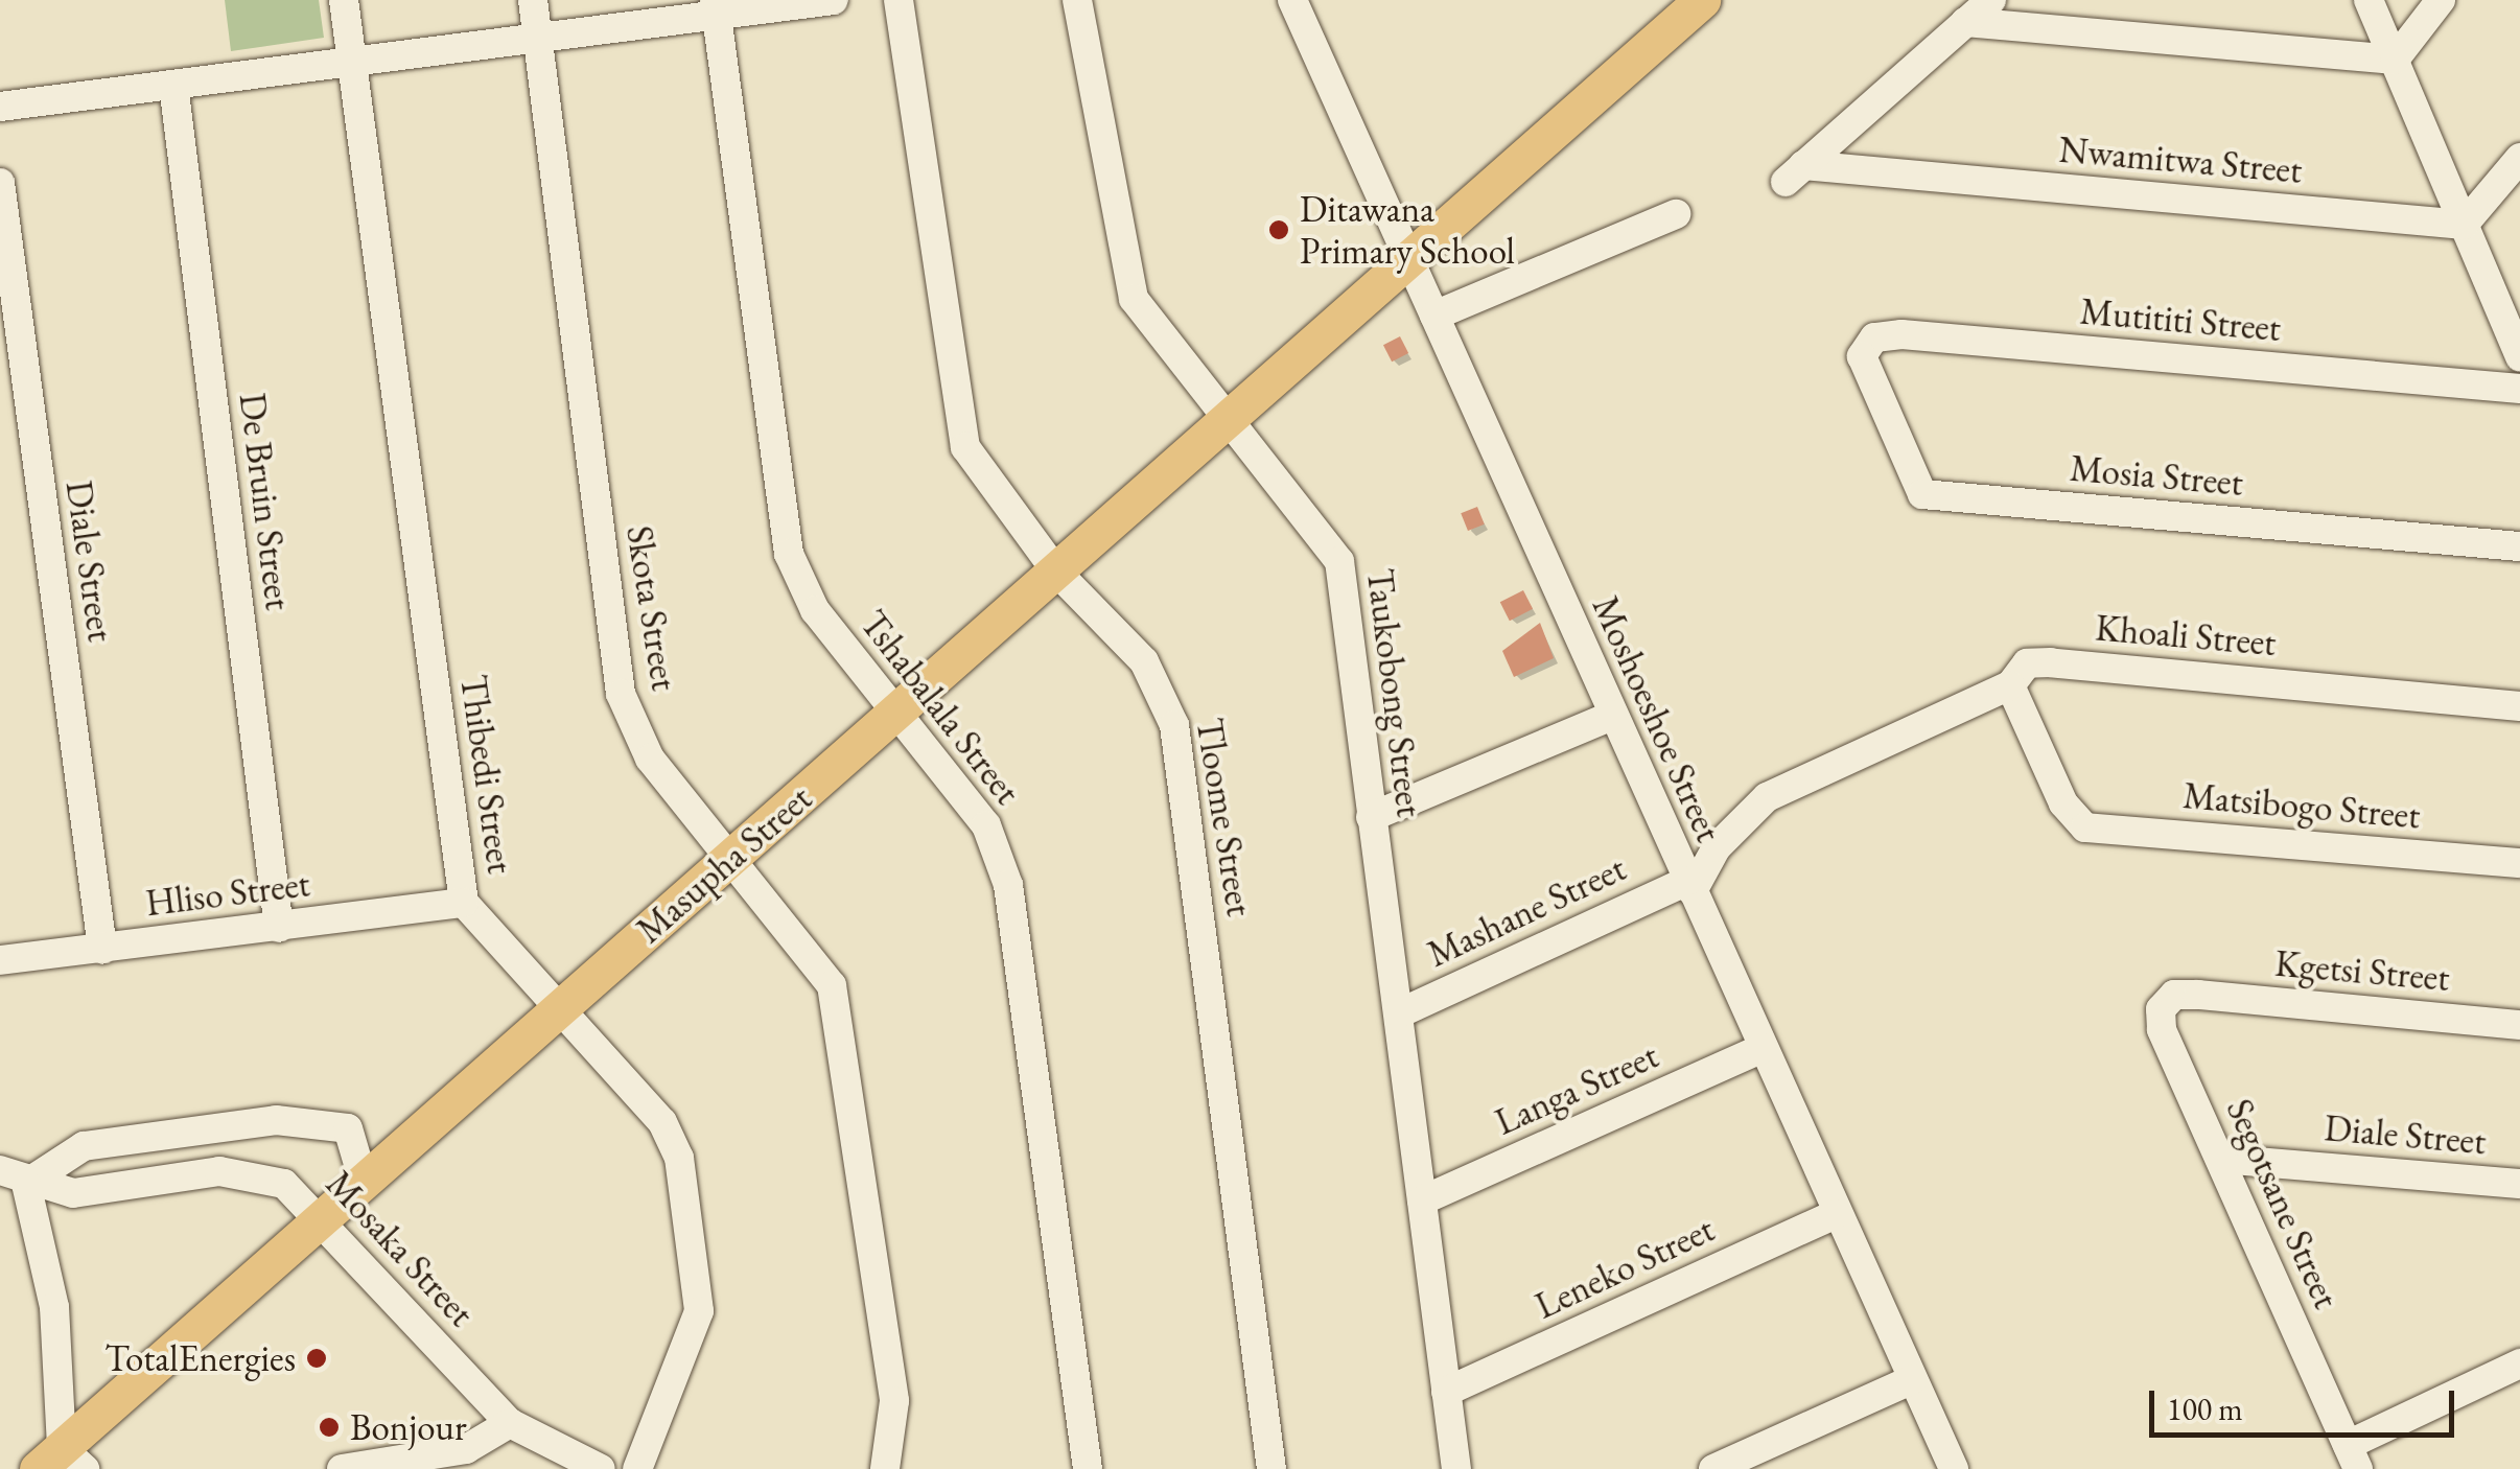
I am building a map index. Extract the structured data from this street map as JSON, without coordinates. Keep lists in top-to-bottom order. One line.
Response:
{"streets":{"main road":["Masupha Street"],"street":["Nwamitwa Street","Mutititi Street","Mosia Street","De Bruin Street","Diale Street","Skota Street","Khoali Street","Taukobong Street","Tshabalala Street","Moshoeshoe Street","Thibedi Street","Matsibogo Street","Tloome Street","Hliso Street","Mashane Street","Kgetsi Street","Langa Street","Segotsane Street","Mosaka Street","Leneko Street"]},"crossings":[["Mutititi Street","Mosia Street"],["De Bruin Street","Hliso Street"],["Diale Street","Hliso Street"],["Diale Street","Segotsane Street"],["Skota Street","Masupha Street"],["Khoali Street","Matsibogo Street"],["Taukobong Street","Masupha Street"],["Taukobong Street","Mashane Street"],["Taukobong Street","Langa Street"],["Taukobong Street","Leneko Street"],["Tshabalala Street","Masupha Street"],["Moshoeshoe Street","Masupha Street"],["Moshoeshoe Street","Mashane Street"],["Moshoeshoe Street","Langa Street"],["Moshoeshoe Street","Leneko Street"],["Thibedi Street","Masupha Street"],["Thibedi Street","Hliso Street"],["Tloome Street","Masupha Street"],["Masupha Street","Mosaka Street"],["Kgetsi Street","Segotsane Street"]],"places":["Ditawana Primary School","TotalEnergies","Bonjour"],"scale_bar":"100 m"}
